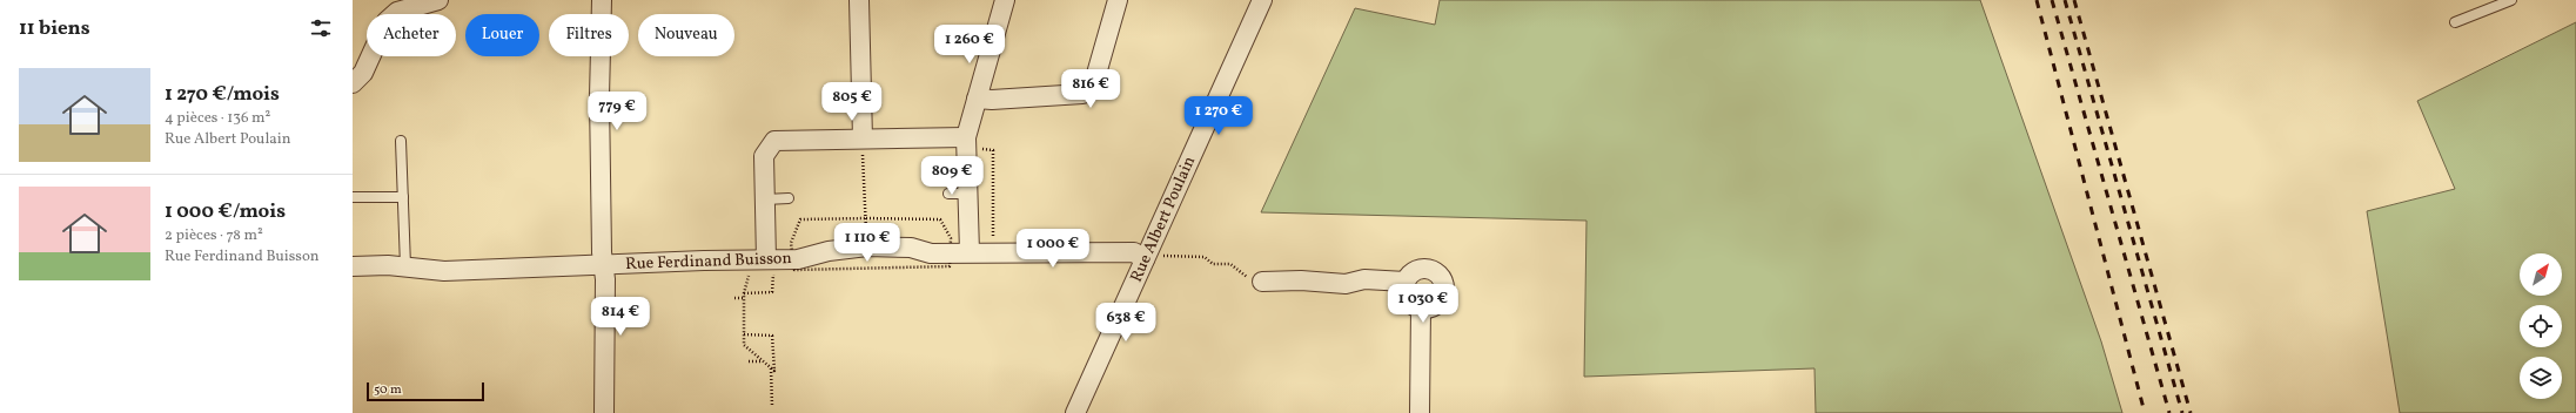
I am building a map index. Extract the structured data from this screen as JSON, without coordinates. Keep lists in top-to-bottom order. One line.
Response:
{"streets":{"street":["Rue Albert Poulain","Rue Ferdinand Buisson"]},"crossings":[["Rue Albert Poulain","Rue Ferdinand Buisson"]],"scale_bar":"50 m","north":"top right","page":{"heading":"11 biens","chip":["Acheter","Louer","Filtres","Nouveau"],"price":["1 260 €","816 €","805 €","779 €","1 270 €","809 €","1 110 €","1 000 €","1 030 €","814 €","638 €"],"list":[{"name":"1 270 €/mois","note":"4 pièces · 136 m² · Rue Albert Poulain"},{"name":"1 000 €/mois","note":"2 pièces · 78 m² · Rue Ferdinand Buisson"}],"scale":"50 m"}}
